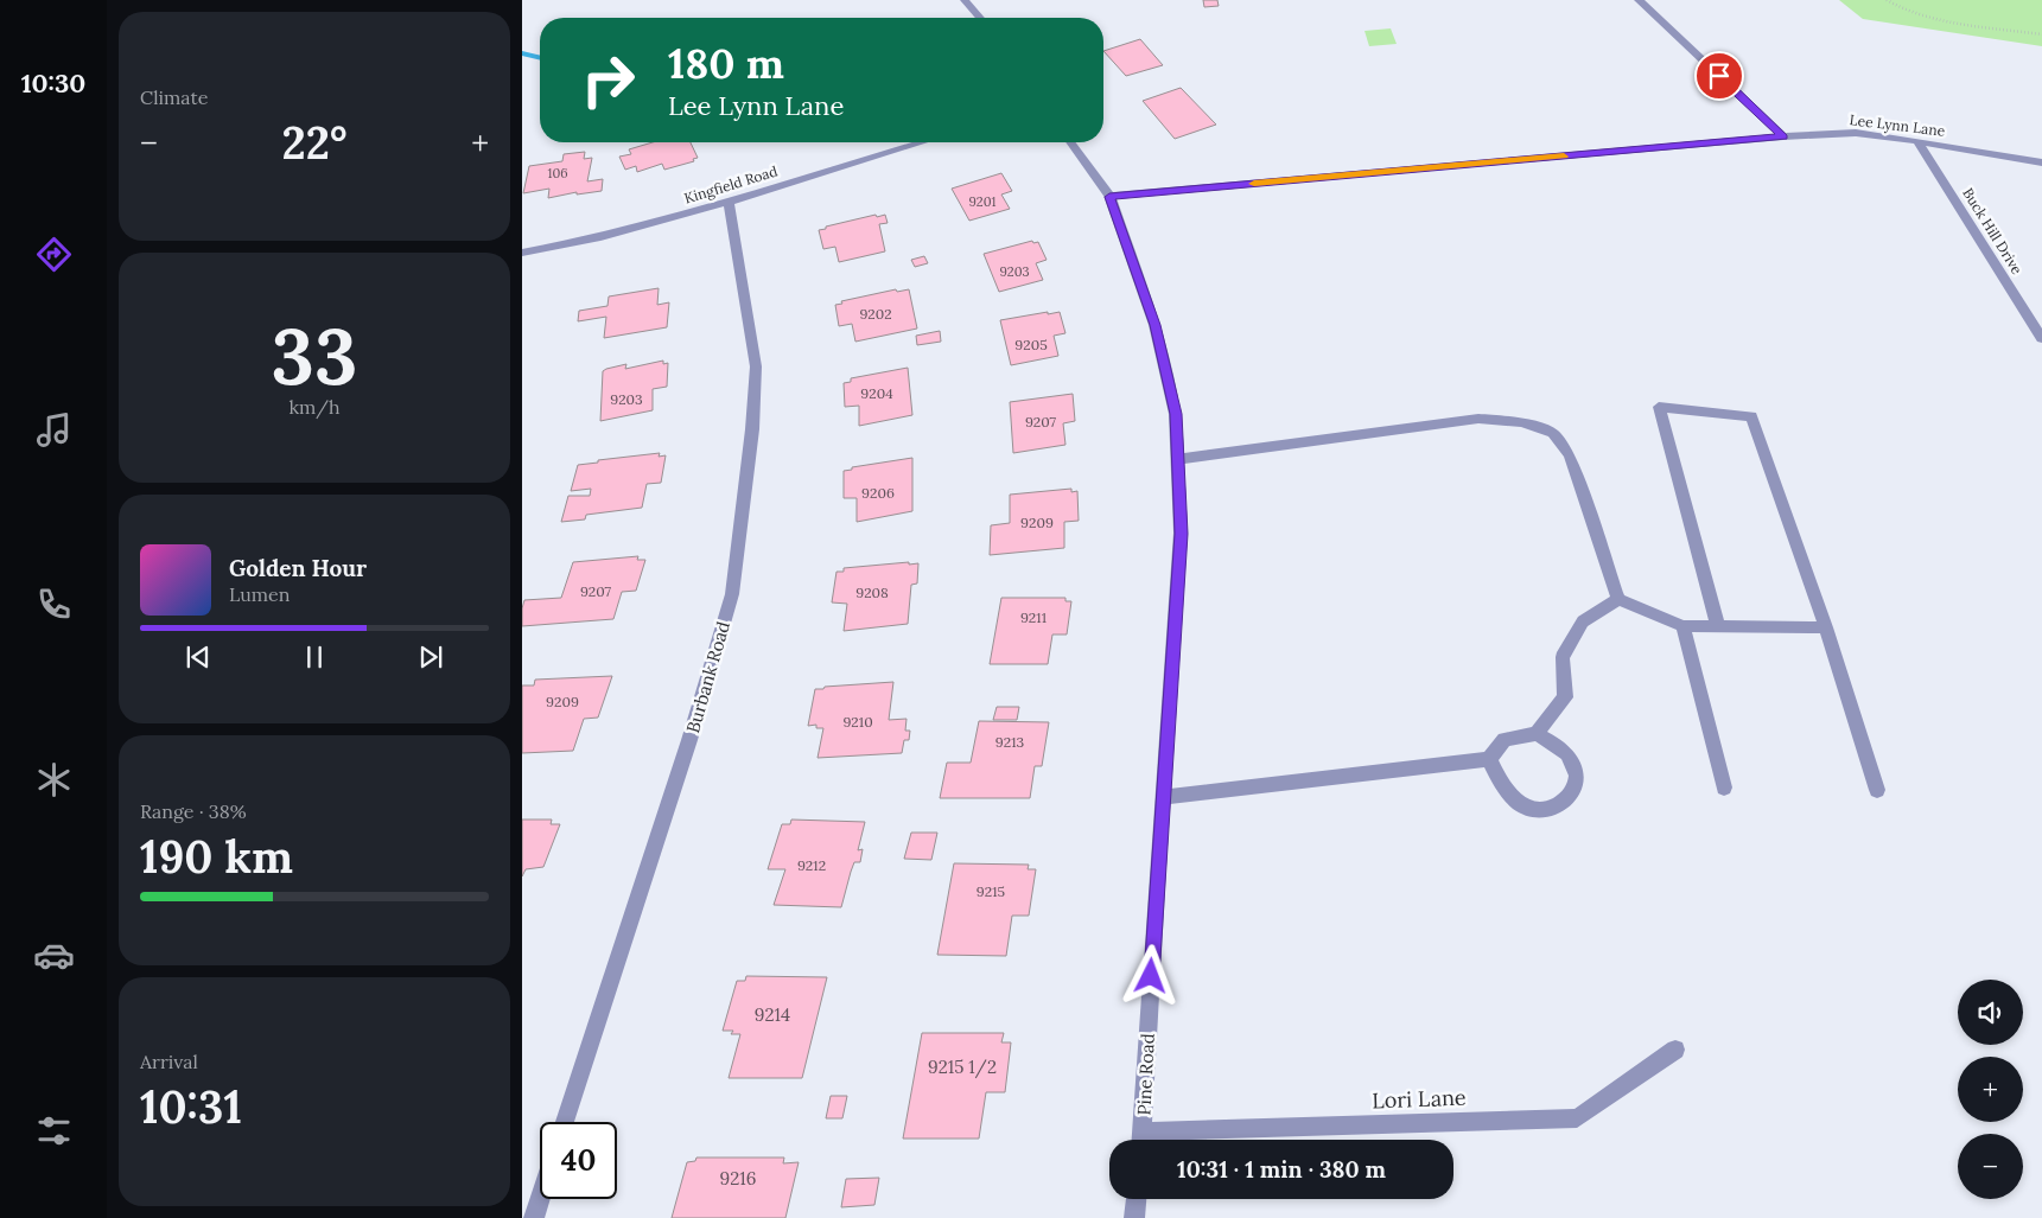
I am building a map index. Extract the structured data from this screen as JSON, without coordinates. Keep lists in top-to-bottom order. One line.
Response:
{"streets":{"street":["Lee Lynn Lane","Kingfield Road","Buck Hill Drive","Burbank Road","Pine Road","Lori Lane"]},"crossings":[["Lee Lynn Lane","Buck Hill Drive"],["Lee Lynn Lane","Pine Road"],["Kingfield Road","Burbank Road"]],"house_numbers":["106","9201","9203","9202","9205","9204","9203","9207","9206","9209","9207","9208","9211","9209","9210","9213","9212","9215","9214","9215 1/2","9216"],"page":{"tabs":"10:30","tile":["Climate",["33","km/h"],["Range · 38%","190 km"],["Arrival","10:31"]],"turn":["180 m","Lee Lynn Lane"],"heat":["−","22°","+"],"song":["Golden Hour","Lumen"],"map_buttons":["+","−"],"limit":"40","trip":"10:31 · 1 min · 380 m"}}
